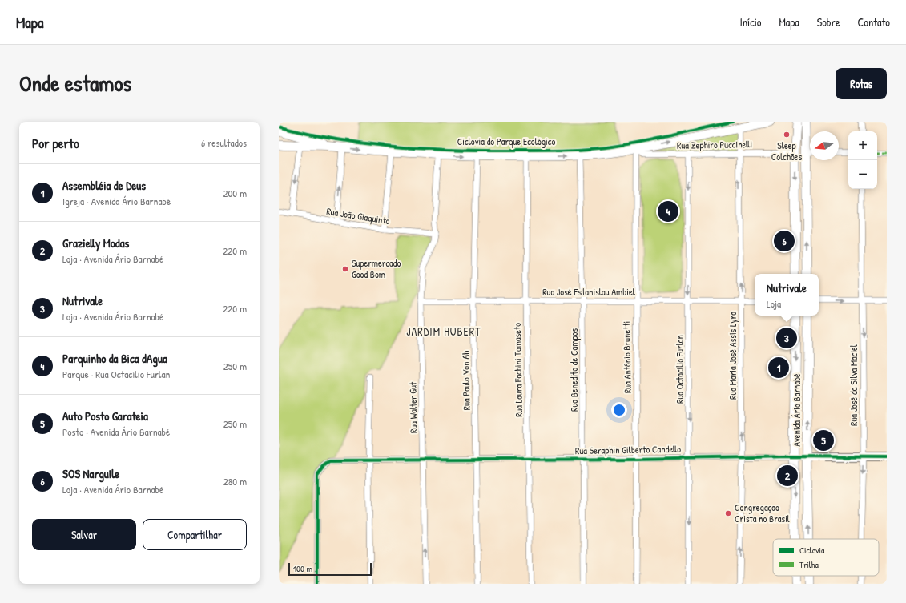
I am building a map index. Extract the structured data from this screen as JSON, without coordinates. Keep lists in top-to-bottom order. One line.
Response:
{"streets":{"main road":["Avenida Ário Barnabé"],"street":["Rua Zephiro Puccinelli","Rua João Giaquinto","Rua José Estanislau Ambiel","Rua Maria José Assis Lyra","Rua Antônio Brunetti","Rua Octacílio Furlan","Rua Laura Fachini Tomaseto","Rua Benedito de Campos","Rua Paulo Von Ah","Rua José da Silva Maciel","Rua Walter Gut","Rua Seraphin Gilberto Candello"],"cycle path":["Ciclovia do Parque Ecológico"]},"crossings":[["Rua Zephiro Puccinelli","Rua Maria José Assis Lyra"],["Rua Zephiro Puccinelli","Rua Antônio Brunetti"],["Rua Zephiro Puccinelli","Rua Octacílio Furlan"],["Rua João Giaquinto","Rua Walter Gut"],["Rua José Estanislau Ambiel","Rua Maria José Assis Lyra"],["Rua José Estanislau Ambiel","Rua Antônio Brunetti"],["Rua José Estanislau Ambiel","Rua Octacílio Furlan"],["Rua José Estanislau Ambiel","Rua Laura Fachini Tomaseto"],["Rua José Estanislau Ambiel","Rua Benedito de Campos"],["Rua José Estanislau Ambiel","Rua Paulo Von Ah"],["Rua José Estanislau Ambiel","Rua Walter Gut"],["Rua Maria José Assis Lyra","Rua Seraphin Gilberto Candello"],["Rua Antônio Brunetti","Rua Seraphin Gilberto Candello"],["Rua Octacílio Furlan","Rua Seraphin Gilberto Candello"],["Rua Laura Fachini Tomaseto","Rua Seraphin Gilberto Candello"],["Rua Benedito de Campos","Rua Seraphin Gilberto Candello"],["Rua Paulo Von Ah","Rua Seraphin Gilberto Candello"],["Rua José da Silva Maciel","Rua Seraphin Gilberto Candello"],["Rua Walter Gut","Rua Seraphin Gilberto Candello"],["Avenida Ário Barnabé","Rua Seraphin Gilberto Candello"]],"one_way":["Rua Maria José Assis Lyra","Rua Octacílio Furlan","Rua José da Silva Maciel","Rua Walter Gut"],"districts":["JARDIM HUBERT"],"places":["Sleep Colchões","Supermercado Good Bom","Congregaçao Crista no Brasil"],"legend":["Ciclovia","Trilha"],"scale_bar":"100 m","north":"left","page":{"header":"Mapa","nav":["Início","Mapa","Sobre","Contato"],"title":"Onde estamos","buttons":["Rotas",["Salvar","Compartilhar"]],"heading":["Por perto","6 resultados"],"map_buttons":["+","−"],"list":[{"mark":"1","name":"Assembléia de Deus","note":"Igreja · Avenida Ário Barnabé","value":"200 m"},{"mark":"2","name":"Grazielly Modas","note":"Loja · Avenida Ário Barnabé","value":"220 m"},{"mark":"3","name":"Nutrivale","note":"Loja · Avenida Ário Barnabé","value":"220 m"},{"mark":"4","name":"Parquinho da Bica dAgua","note":"Parque · Rua Octacílio Furlan","value":"250 m"},{"mark":"5","name":"Auto Posto Garateia","note":"Posto · Avenida Ário Barnabé","value":"250 m"},{"mark":"6","name":"SOS Narguile","note":"Loja · Avenida Ário Barnabé","value":"280 m"}],"pins":["4","6","3","1","5","2"],"popup":["Nutrivale","Loja"],"scale":"100 m"}}
